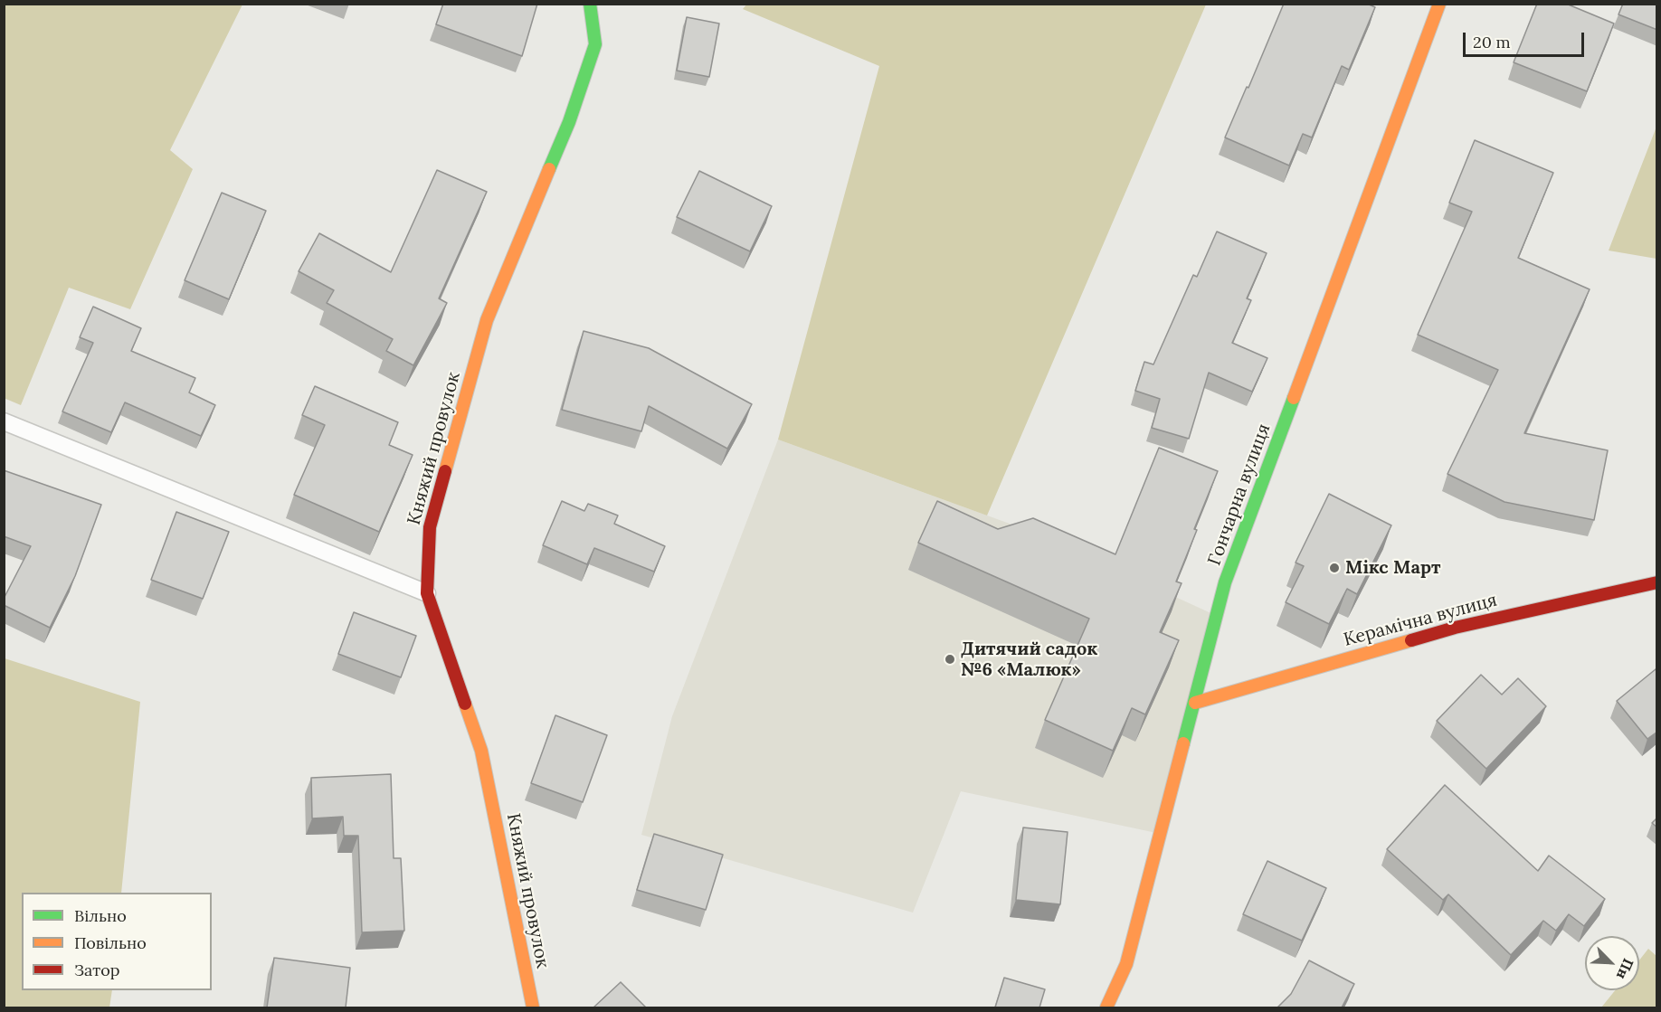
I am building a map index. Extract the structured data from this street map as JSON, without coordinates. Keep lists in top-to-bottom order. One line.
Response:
{"streets":{"street":["Княжий провулок","Гончарна вулиця","Керамічна вулиця"]},"crossings":[["Гончарна вулиця","Керамічна вулиця"]],"places":["Мікс Март","Дитячий садок №6 «Малюк»"],"legend":["Вільно","Повільно","Затор"],"scale_bar":"20 m","north":"bottom right"}
